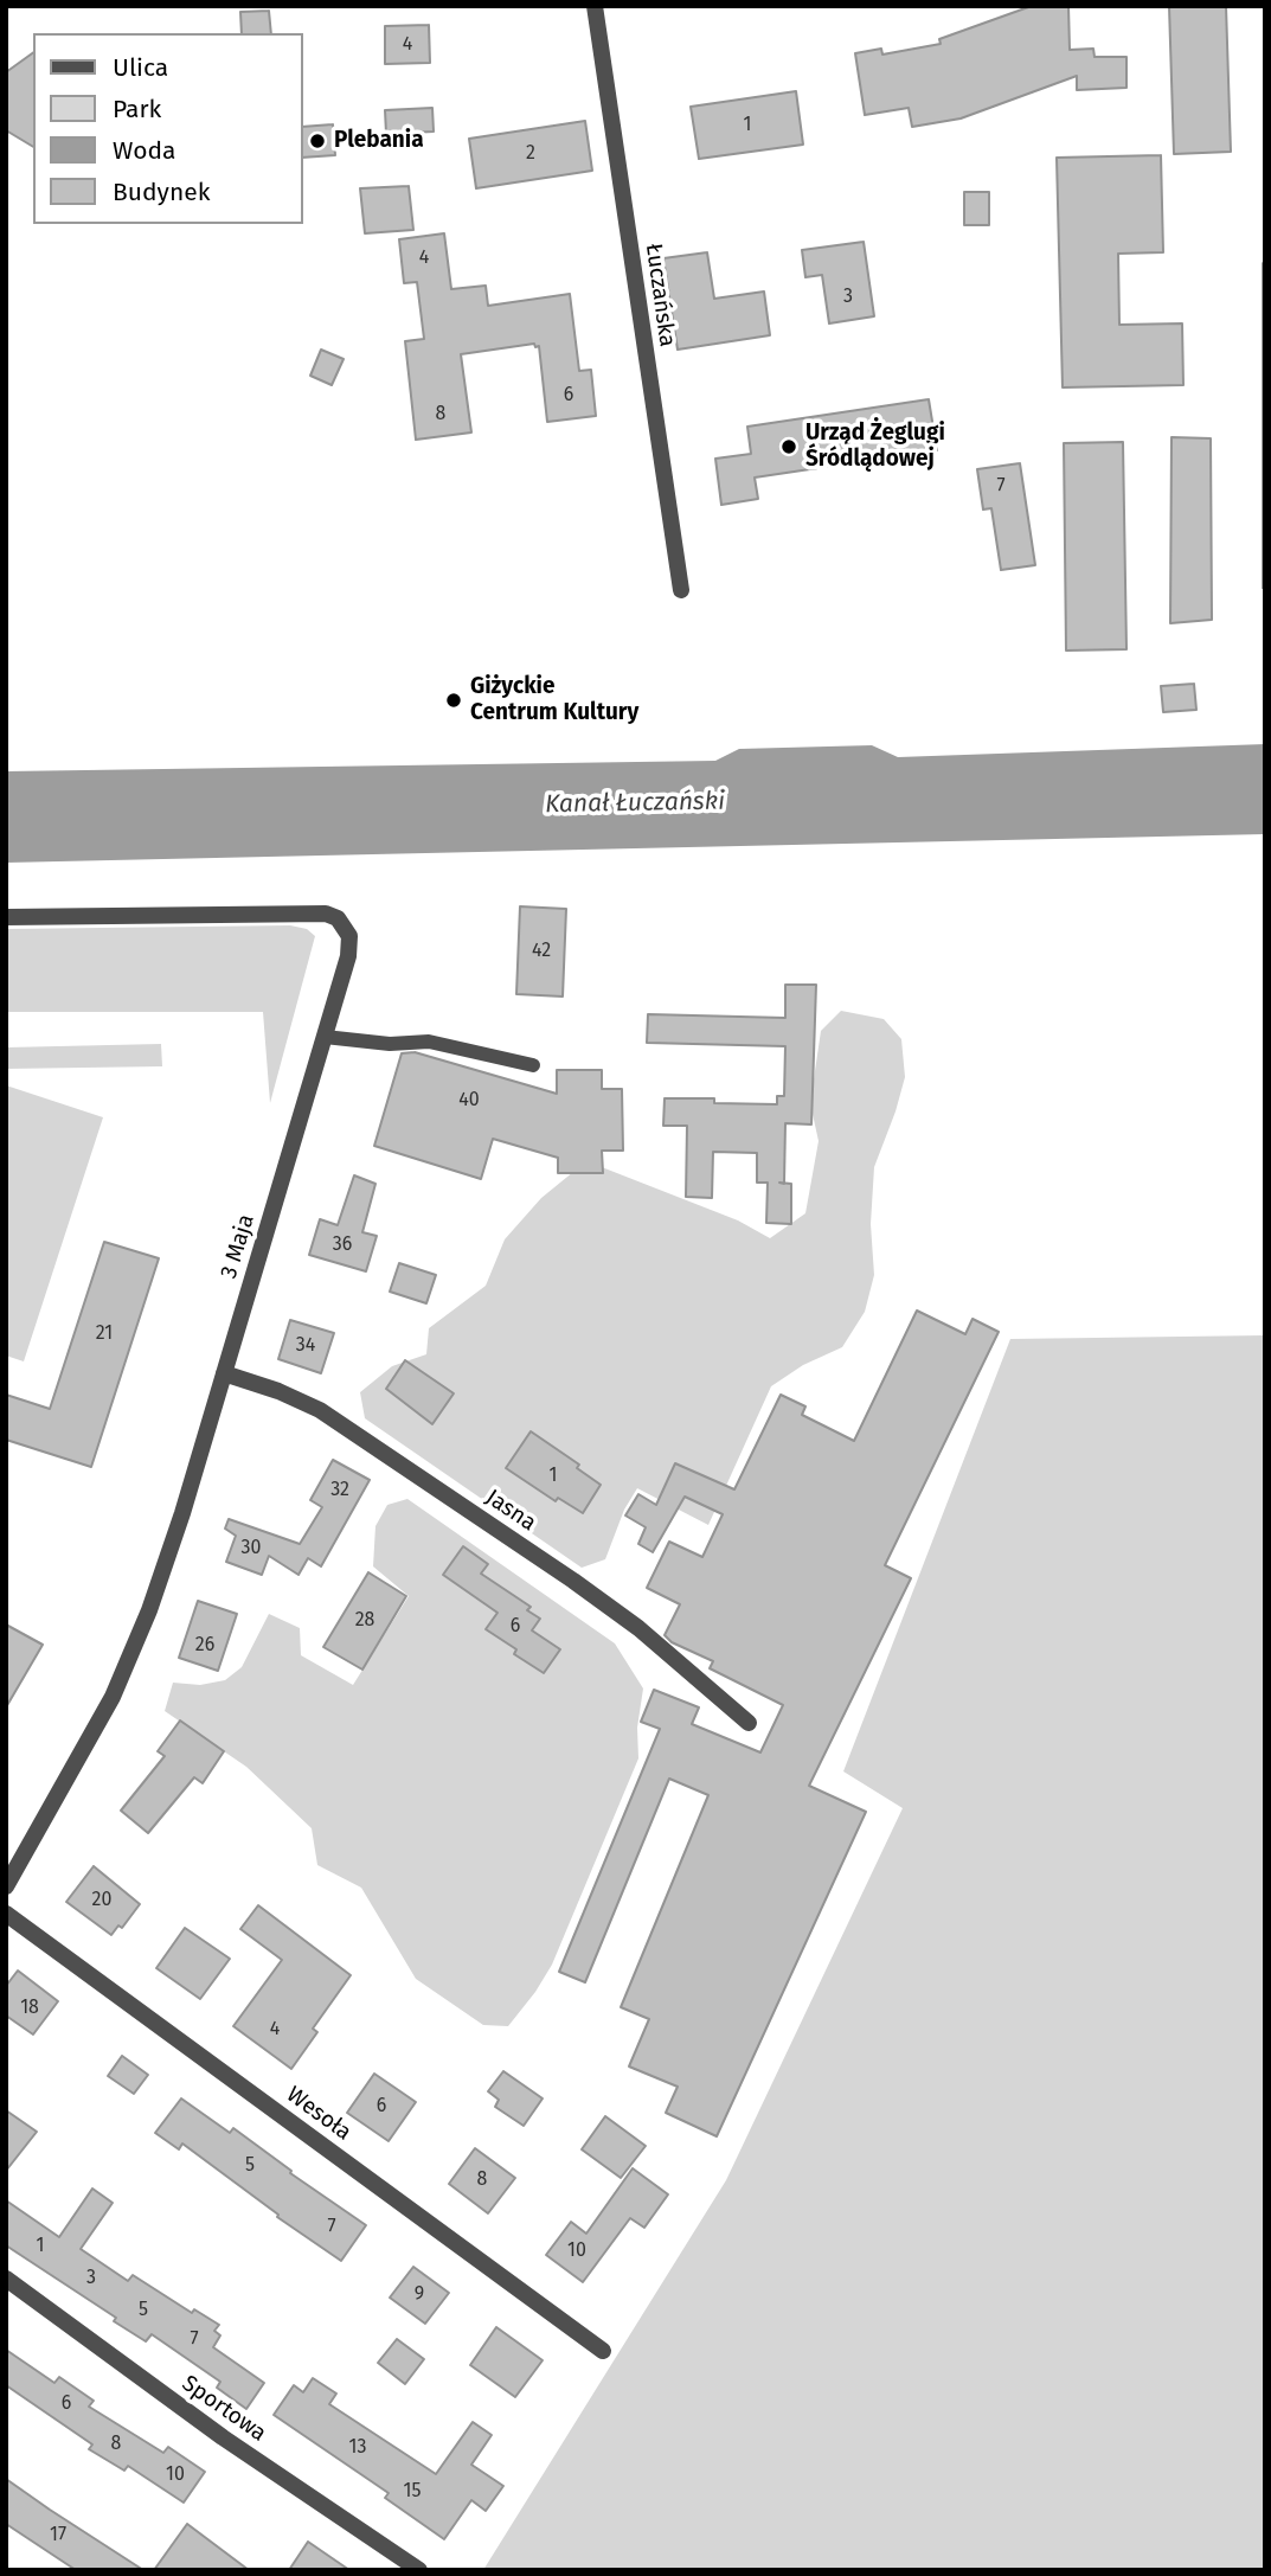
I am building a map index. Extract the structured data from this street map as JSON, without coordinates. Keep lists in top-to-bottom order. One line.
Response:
{"streets":{"street":["Łuczańska","3 Maja","Jasna","Wesoła","Sportowa"]},"crossings":[["3 Maja","Jasna"]],"water":["Kanał Łuczański"],"places":["Plebania","Urząd Żeglugi Śródlądowej","Giżyckie Centrum Kultury"],"house_numbers":["4","1","2","4","3","6","8","7","42","40","36","21","34","1","32","30","28","6","26","20","18","4","6","5","8","7","1","10","3","9","5","7","6","8","13","10","15","17"],"legend":["Ulica","Park","Woda","Budynek"]}
